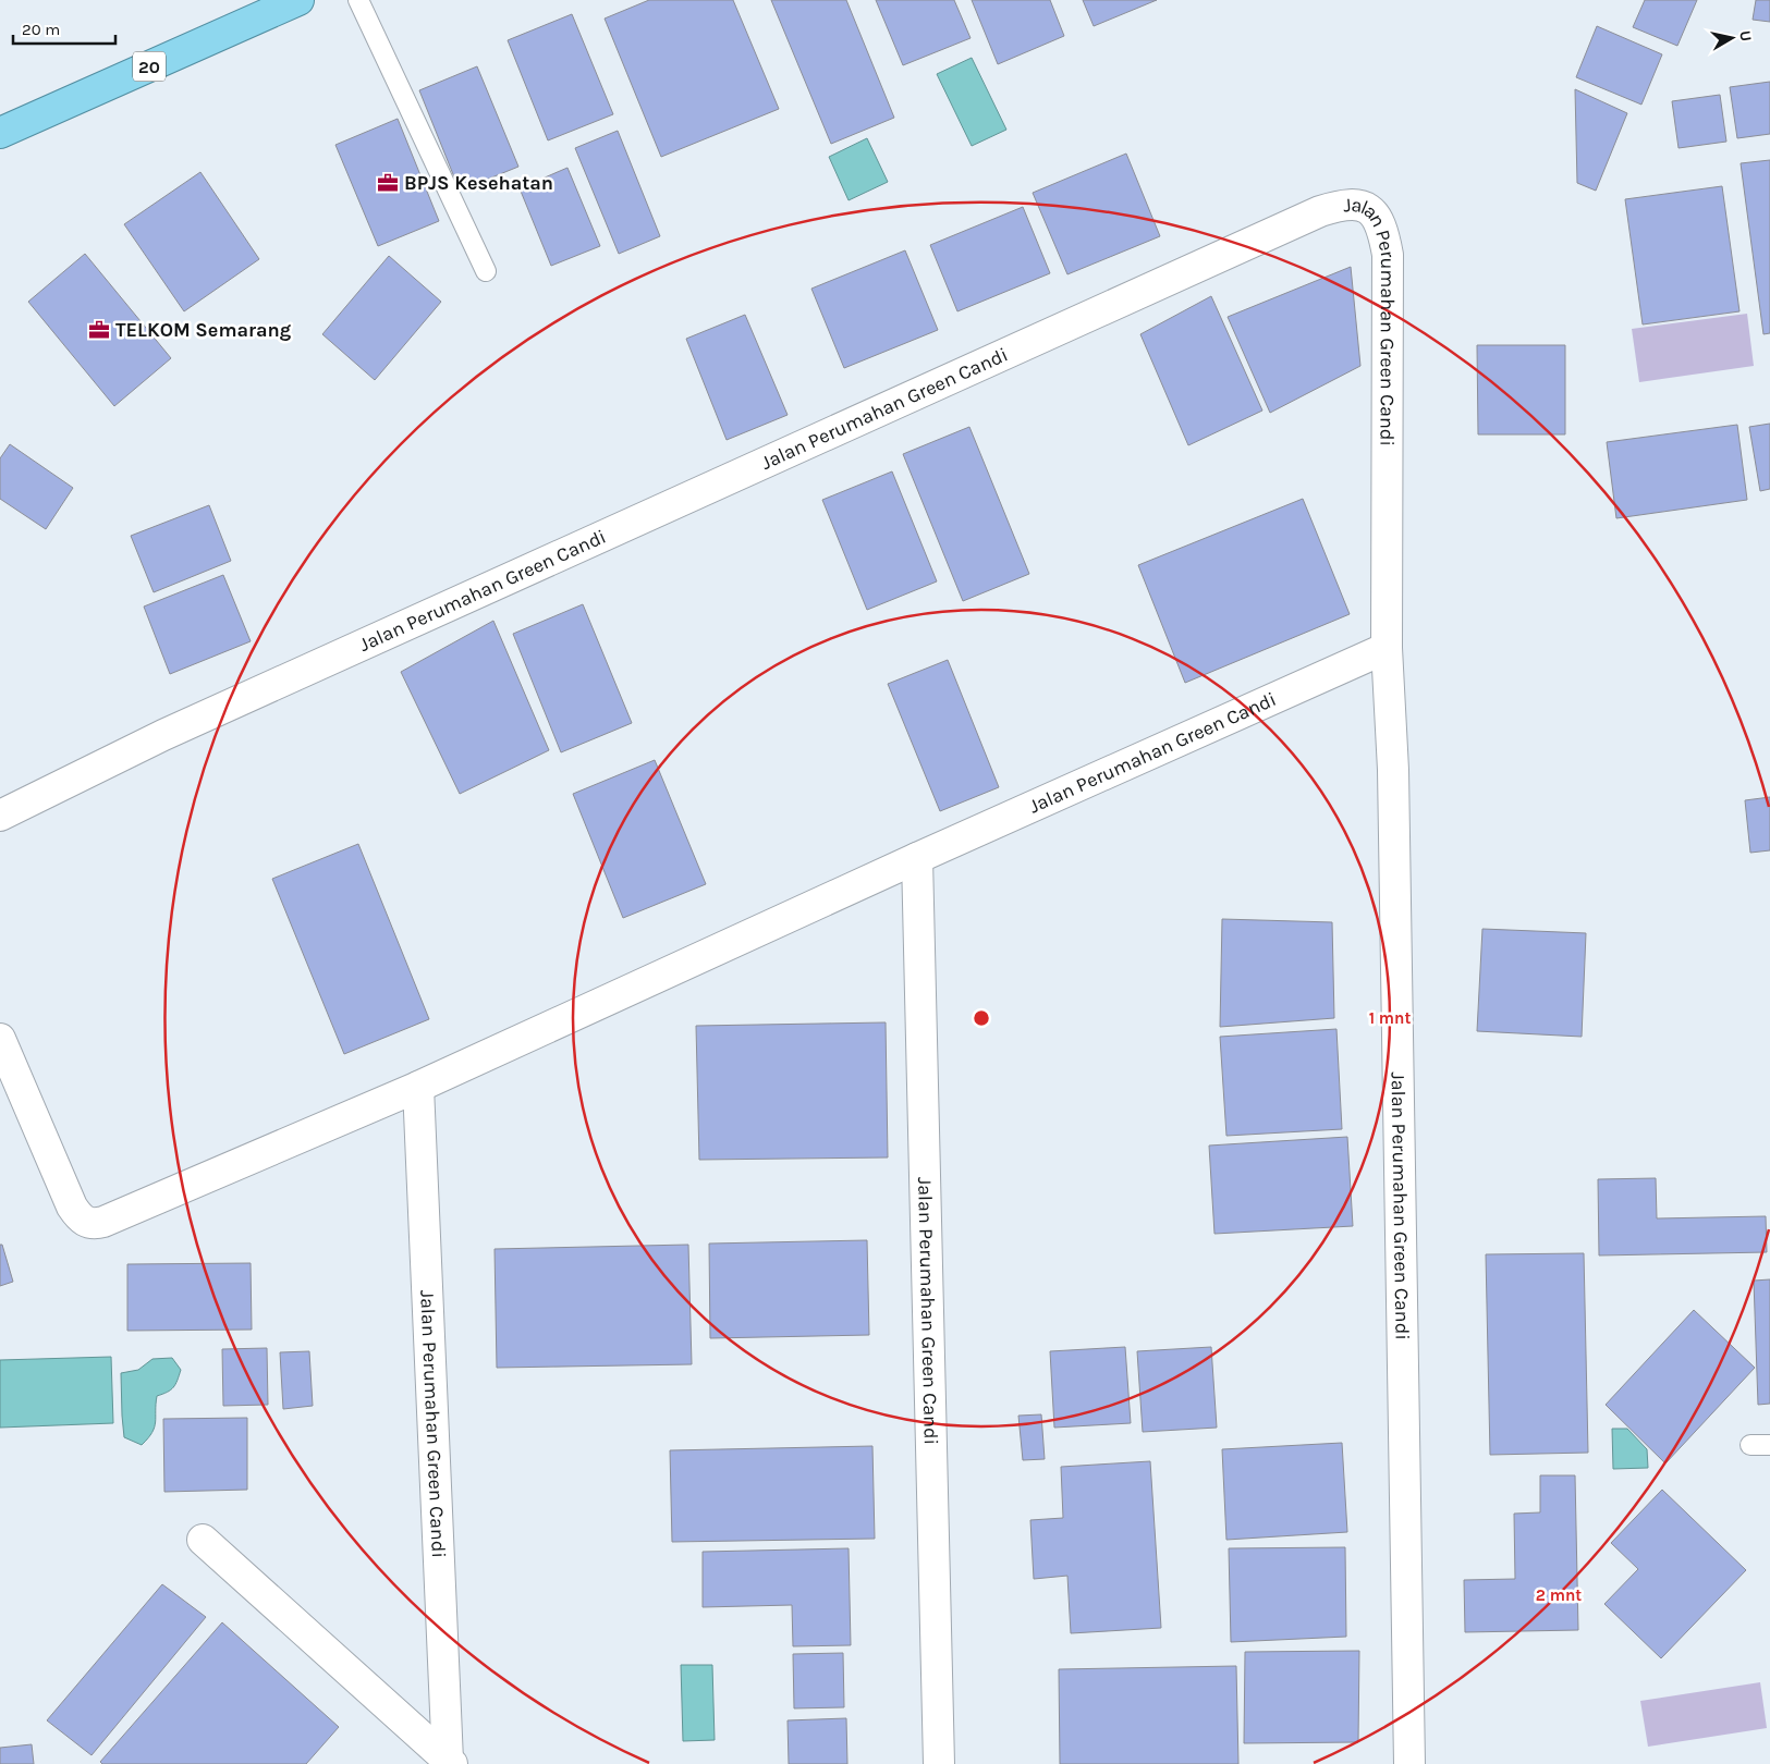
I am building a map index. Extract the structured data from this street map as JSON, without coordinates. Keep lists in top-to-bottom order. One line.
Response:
{"streets":{"highway":["20"],"street":["Jalan Perumahan Green Candi"]},"places":{"office":["BPJS Kesehatan","TELKOM Semarang"]},"scale_bar":"20 m","north":"right","rings":["1 mnt","2 mnt"]}
